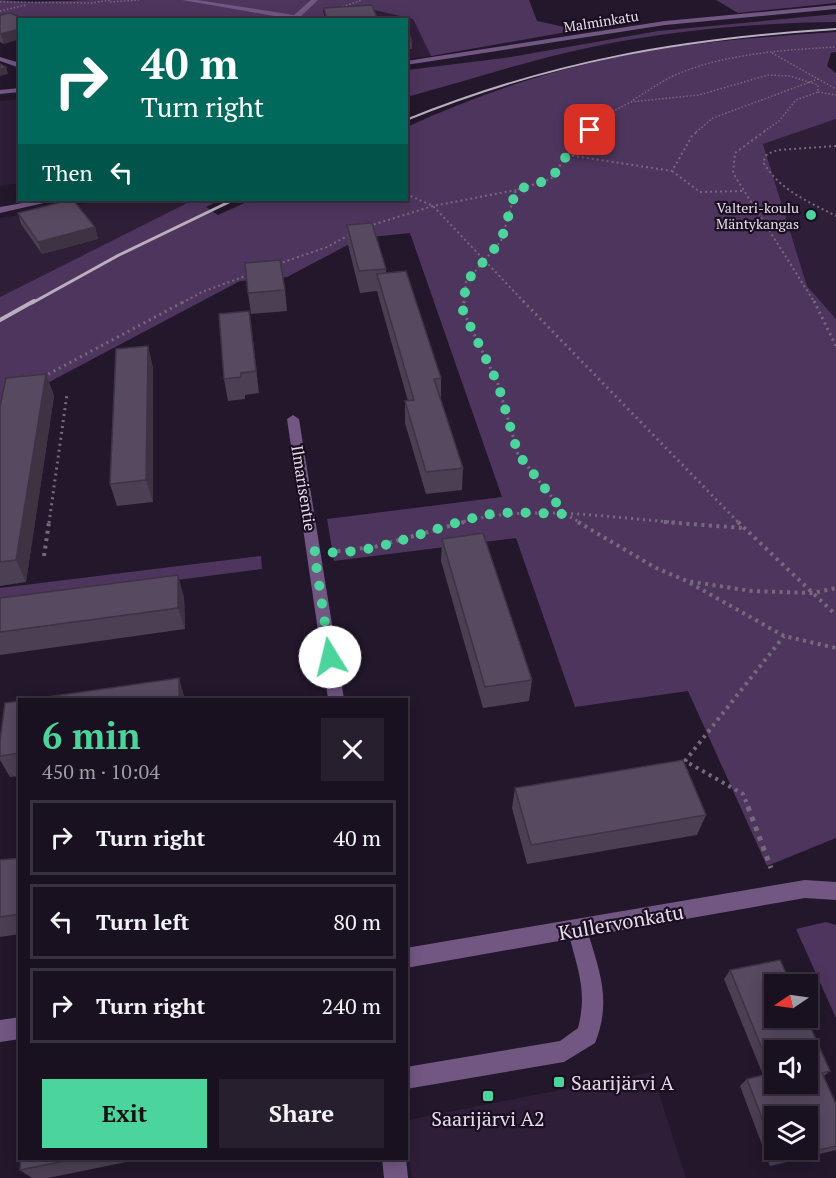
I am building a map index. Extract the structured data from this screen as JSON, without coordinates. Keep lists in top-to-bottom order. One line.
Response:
{"streets":{"street":["Malminkatu","Ilmarisentie","Kullervonkatu"]},"places":{"other":["Valteri-koulu Mäntykangas"],"transit":["Saarijärvi A","Saarijärvi A2"]},"north":"left","page":{"turn":["40 m","Turn right"],"then":"Then","heading":["6 min","450 m · 10:04"],"list":[{"name":"Turn right","value":"40 m"},{"name":"Turn left","value":"80 m"},{"name":"Turn right","value":"240 m"}],"buttons":["Exit","Share"]}}
